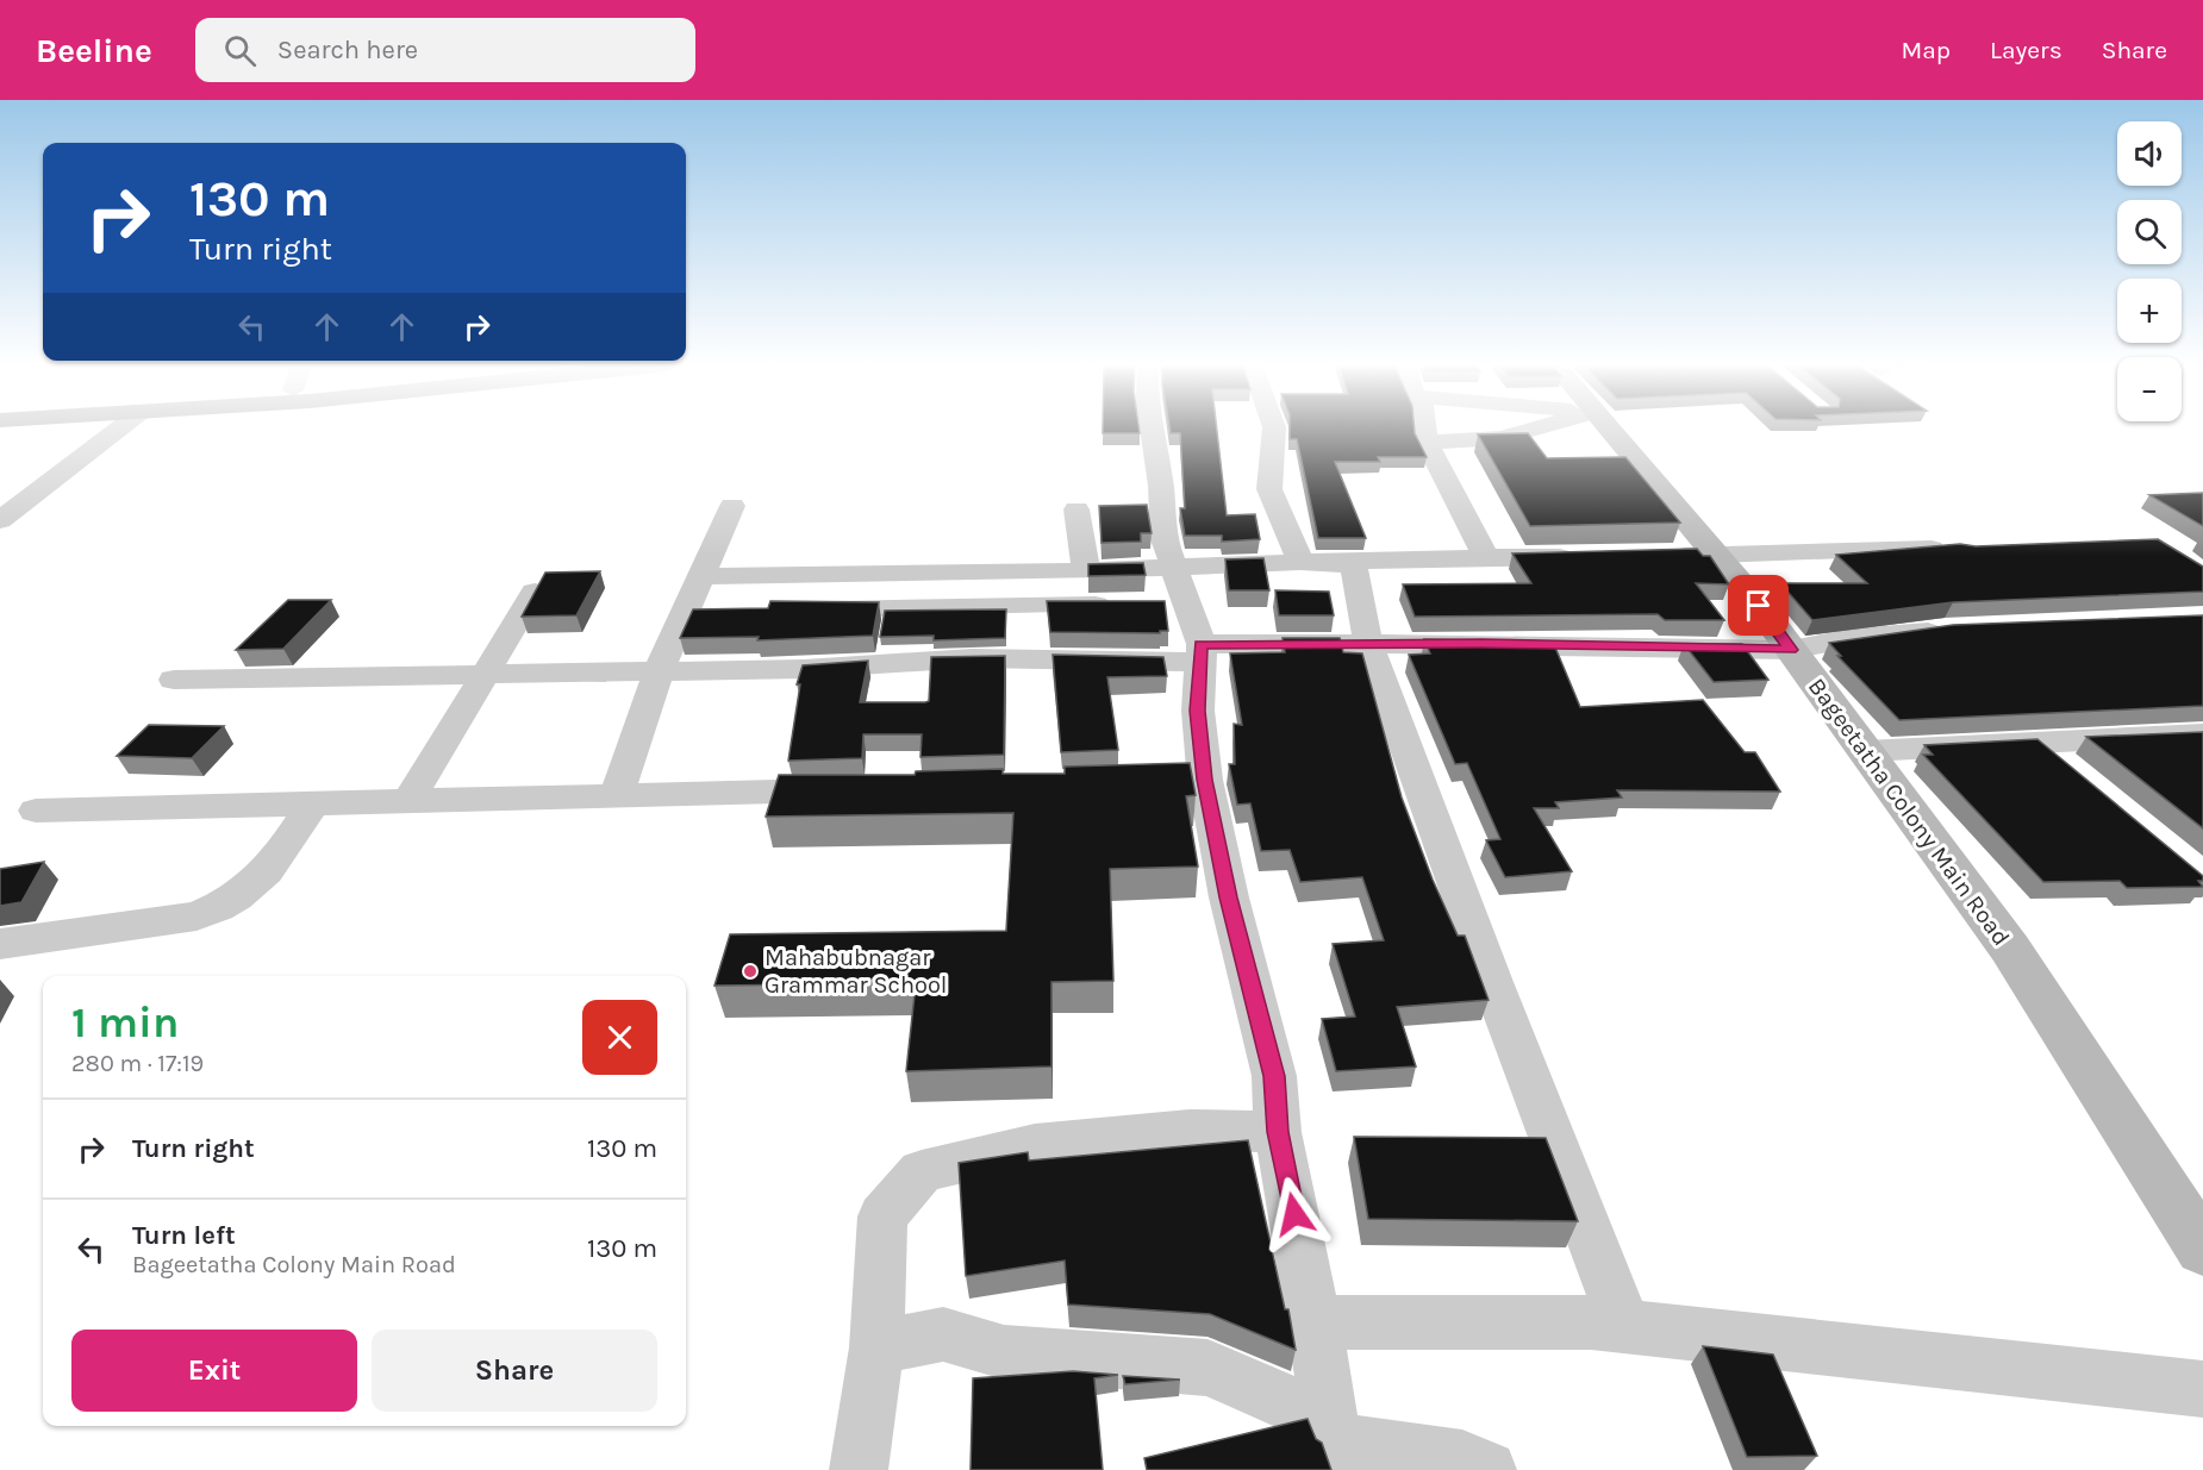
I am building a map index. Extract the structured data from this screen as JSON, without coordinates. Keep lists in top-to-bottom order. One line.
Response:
{"streets":{"street":["Bageetatha Colony Main Road"]},"places":["Mahabubnagar Grammar School"],"page":{"header":"Beeline","search":"Search here","nav":["Map","Layers","Share"],"map_buttons":["+","−"],"turn":["130 m","Turn right"],"heading":["1 min","280 m · 17:19"],"list":[{"name":"Turn right","value":"130 m"},{"name":"Turn left","note":"Bageetatha Colony Main Road","value":"130 m"}],"buttons":["Exit","Share"]}}
